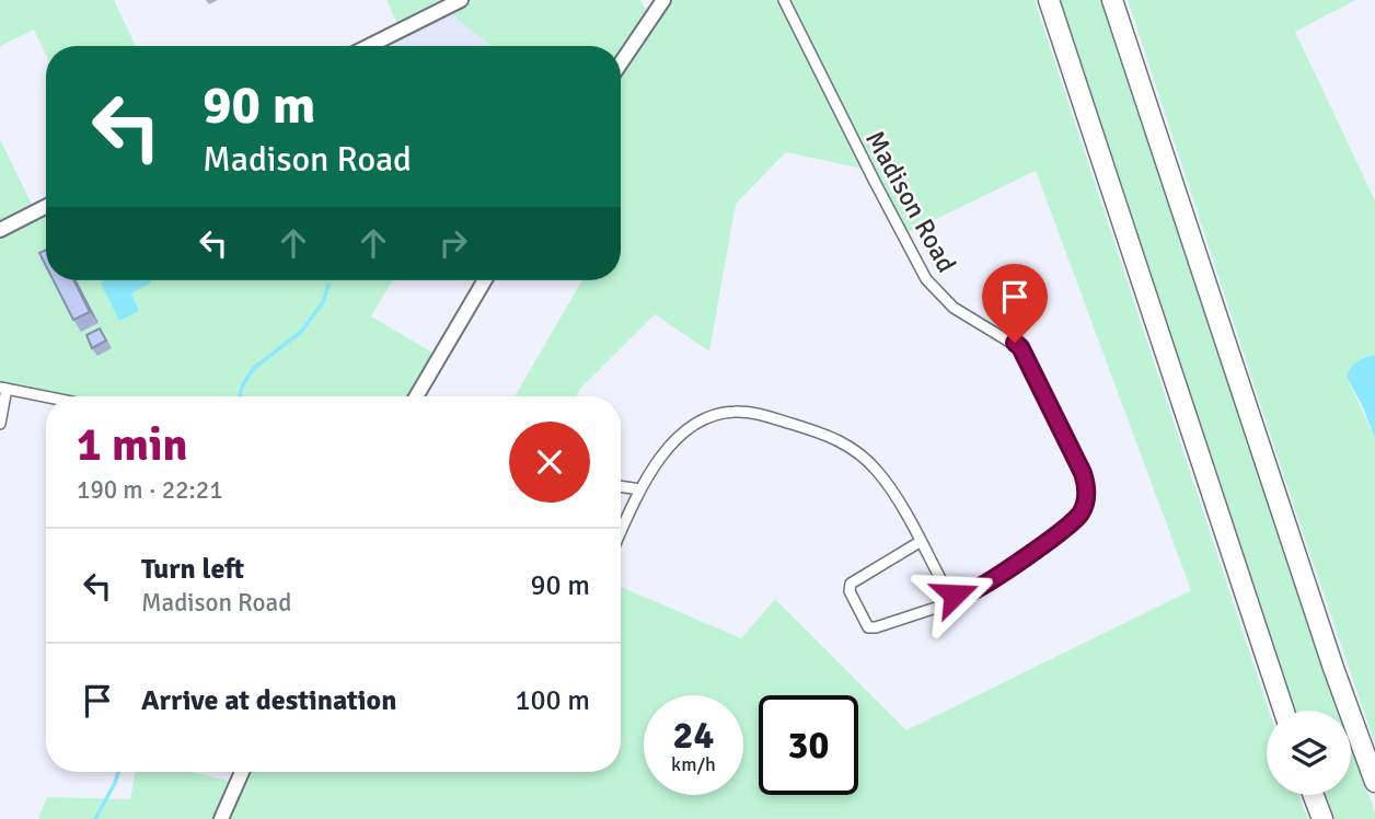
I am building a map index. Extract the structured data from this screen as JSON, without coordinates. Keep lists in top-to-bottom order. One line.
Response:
{"streets":{"street":["Madison Road"]},"page":{"turn":["90 m","Madison Road"],"heading":["1 min","190 m · 22:21"],"list":[{"name":"Turn left","note":"Madison Road","value":"90 m"},{"name":"Arrive at destination","value":"100 m"}],"speed":"24 km/h","limit":"30"}}
